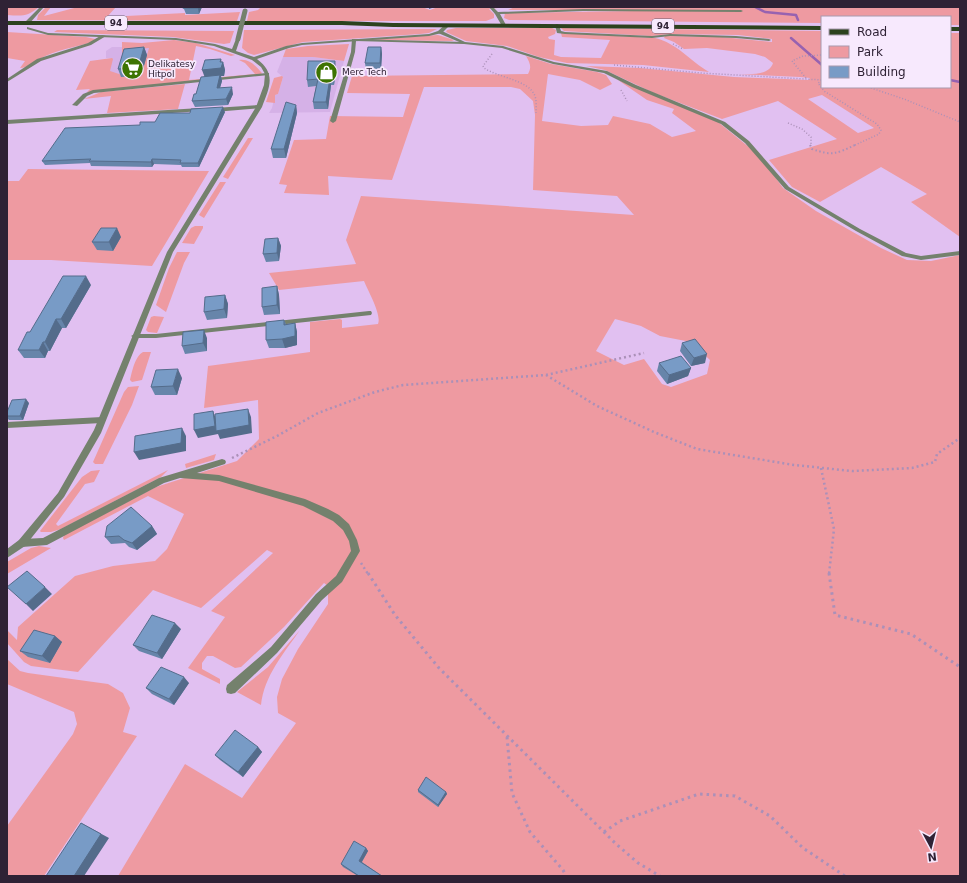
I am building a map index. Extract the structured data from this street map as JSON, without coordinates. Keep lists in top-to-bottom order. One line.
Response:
{"streets":{"main road":["94"]},"places":{"supermarket":["Delikatesy Hitpol"],"shop":["Merc Tech"]},"legend":["Road","Park","Building"],"north":"bottom"}
